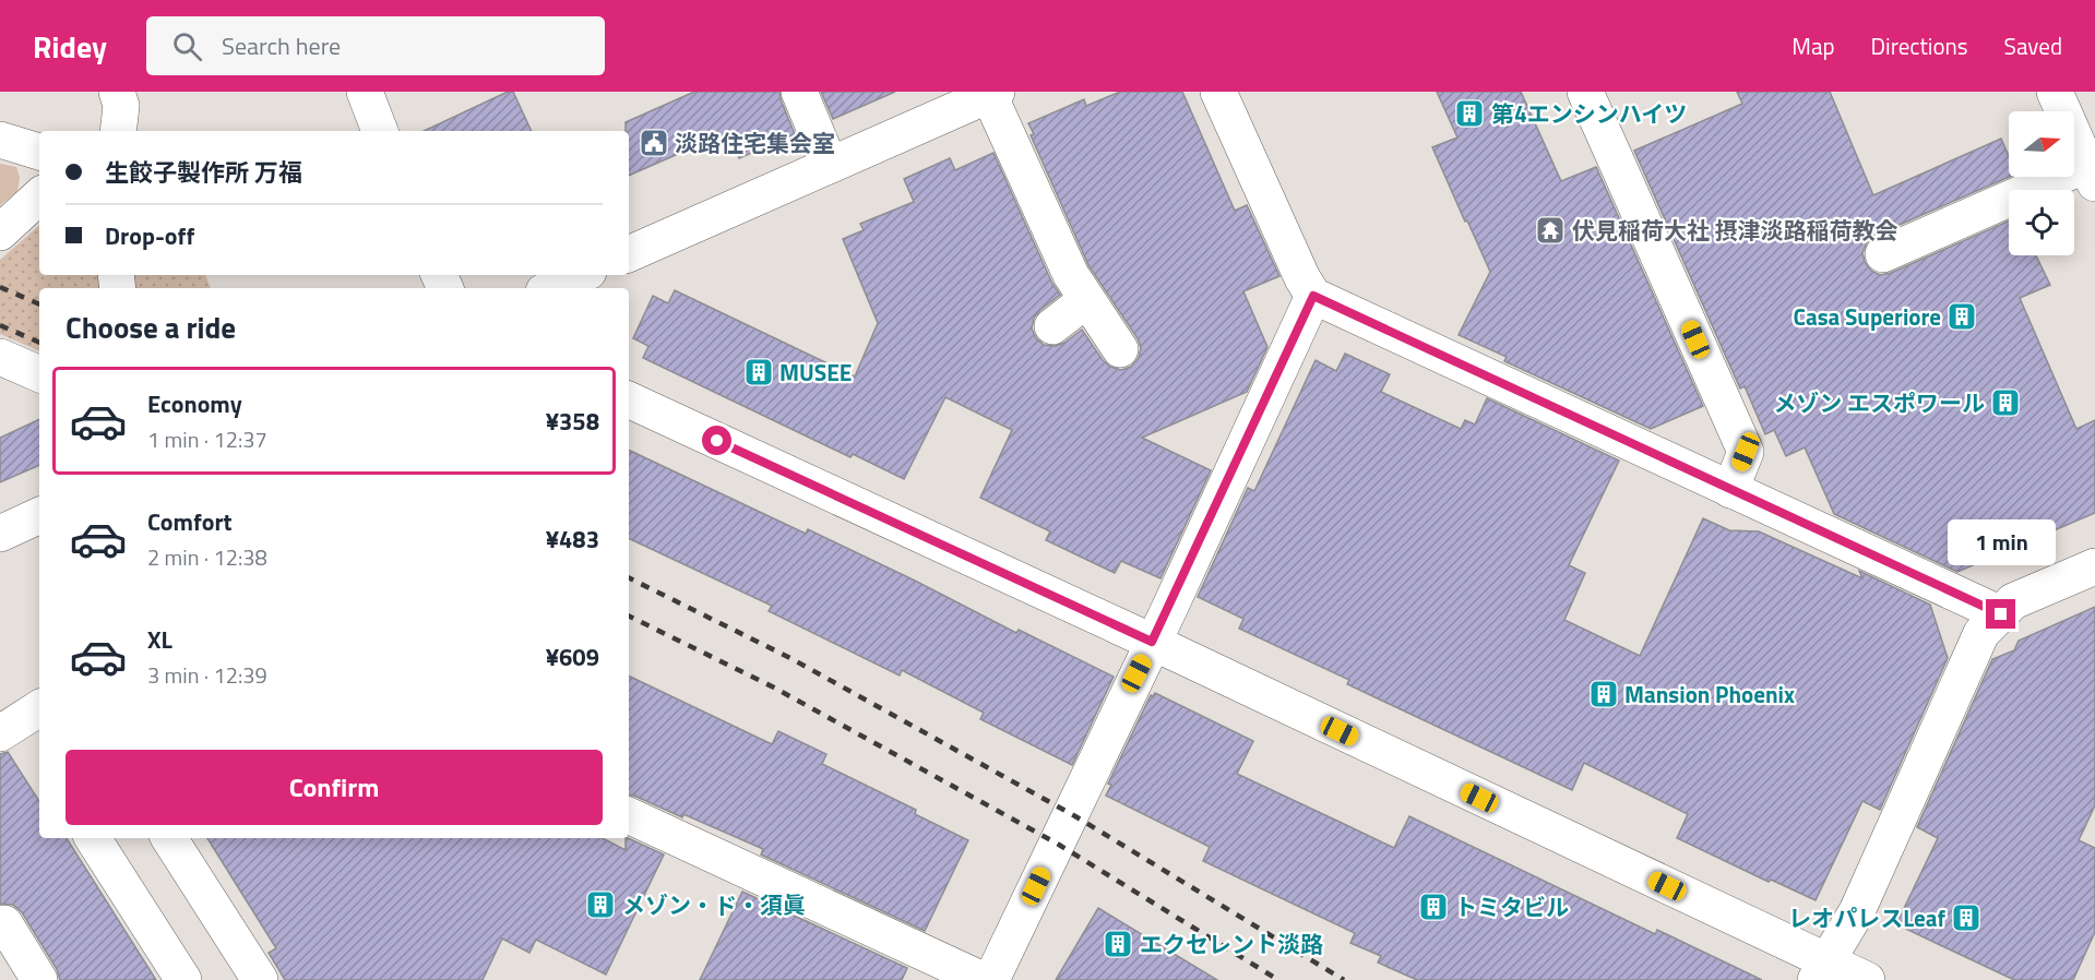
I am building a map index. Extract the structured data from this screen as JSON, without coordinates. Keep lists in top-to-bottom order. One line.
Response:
{"places":{"building":["第4エンシンハイツ","Casa Superiore","MUSEE","メゾン エスポワール","Mansion Phoenix","メゾン・ド・須眞","トミタビル","レオパレスLeaf","エクセレント淡路"],"public building":["淡路住宅集会室"],"temple":["伏見稲荷大社 摂津淡路稲荷教会"]},"north":"right","page":{"header":"Ridey","search":"Search here","nav":["Map","Directions","Saved"],"banner":["生餃子製作所 万福","Drop-off"],"heading":"Choose a ride","list":[{"name":"Economy","note":"1 min · 12:37","value":"¥358"},{"name":"Comfort","note":"2 min · 12:38","value":"¥483"},{"name":"XL","note":"3 min · 12:39","value":"¥609"}],"bubble":"1 min","buttons":"Confirm"}}
